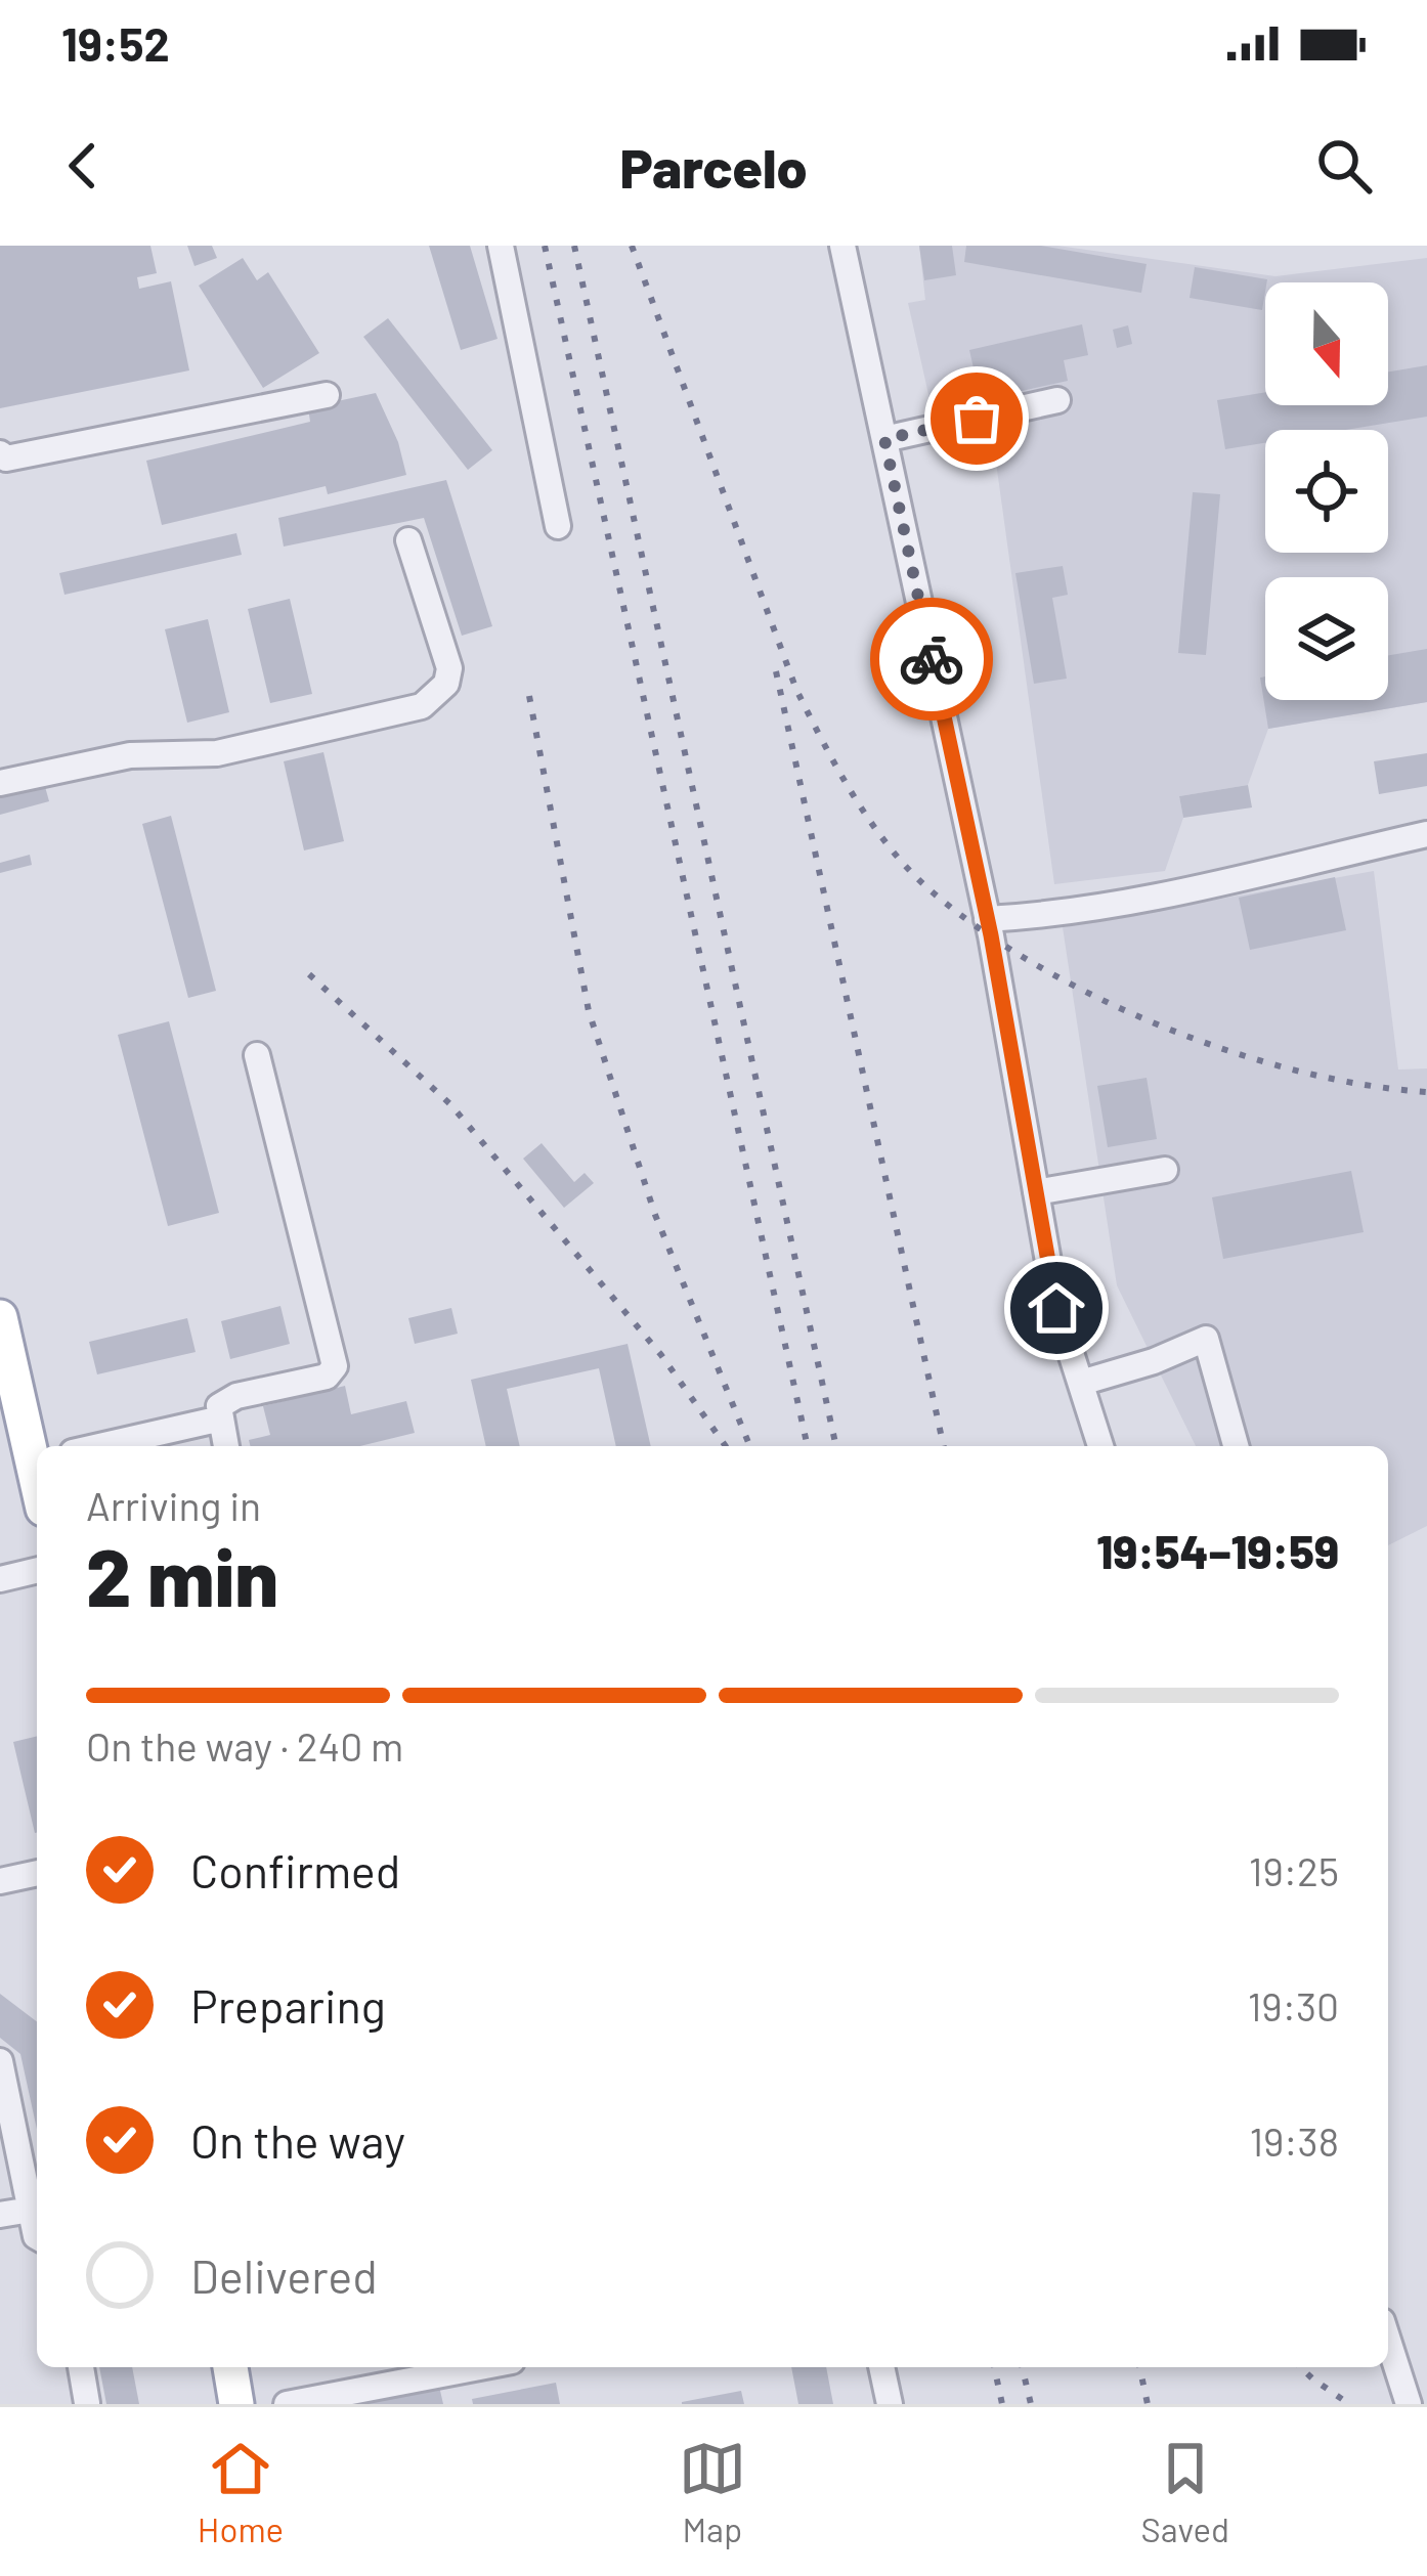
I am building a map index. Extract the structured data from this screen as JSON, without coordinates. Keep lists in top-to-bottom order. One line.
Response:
{"north":"bottom","page":{"status":"19:52","header":"Parcelo","heading":["2 min","Arriving in","19:54–19:59"],"bar":"On the way · 240 m","list":[["Confirmed","19:25"],["Preparing","19:30"],["On the way","19:38"],"Delivered"],"tabs":["Home","Map","Saved"]}}
